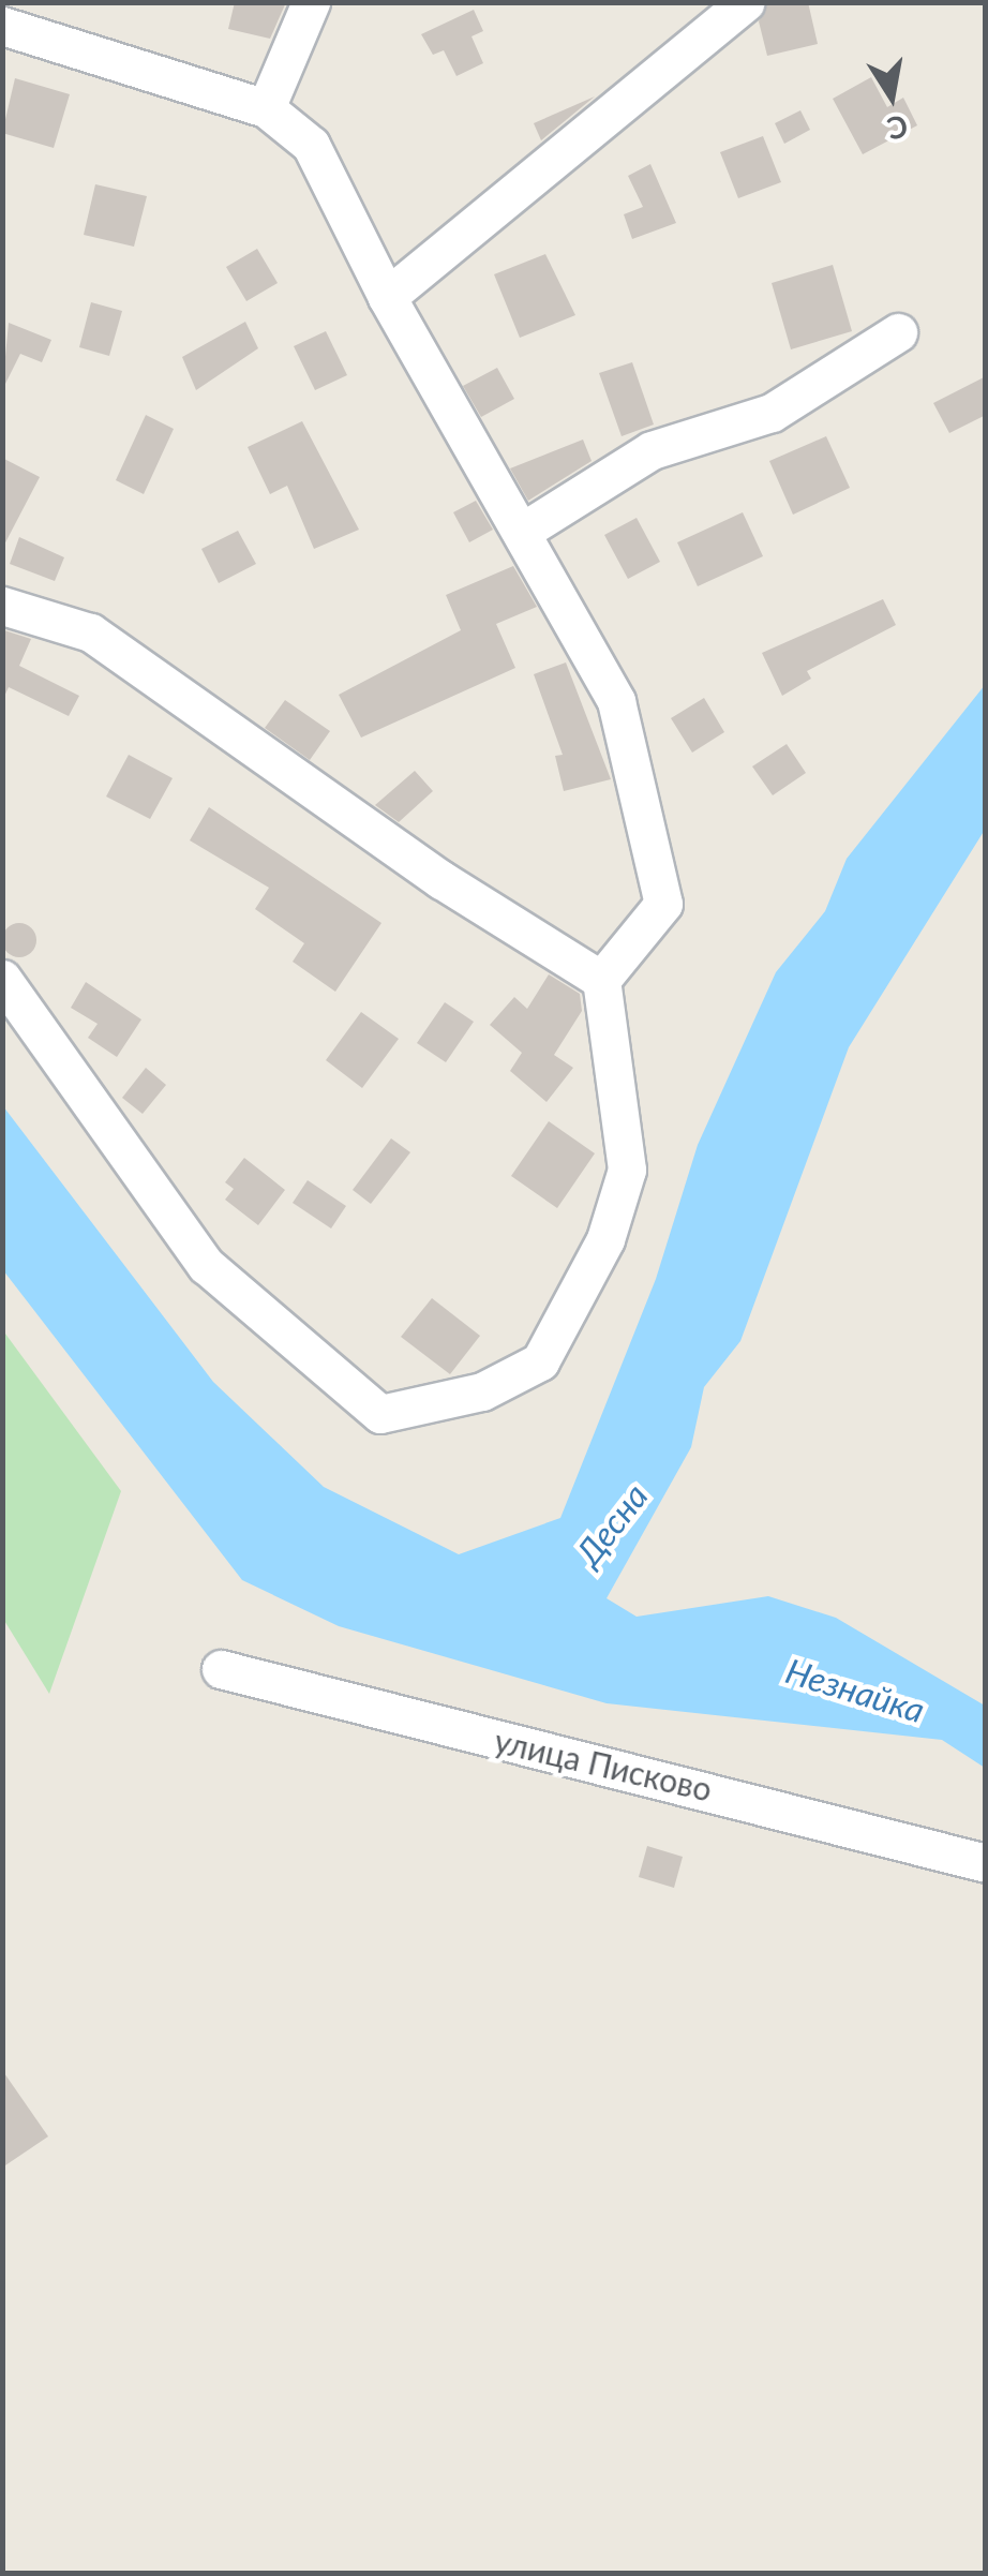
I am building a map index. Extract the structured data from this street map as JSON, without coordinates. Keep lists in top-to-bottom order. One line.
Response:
{"streets":{"street":["улица Писково"]},"water":["Десна","Незнайка"],"north":"bottom"}
